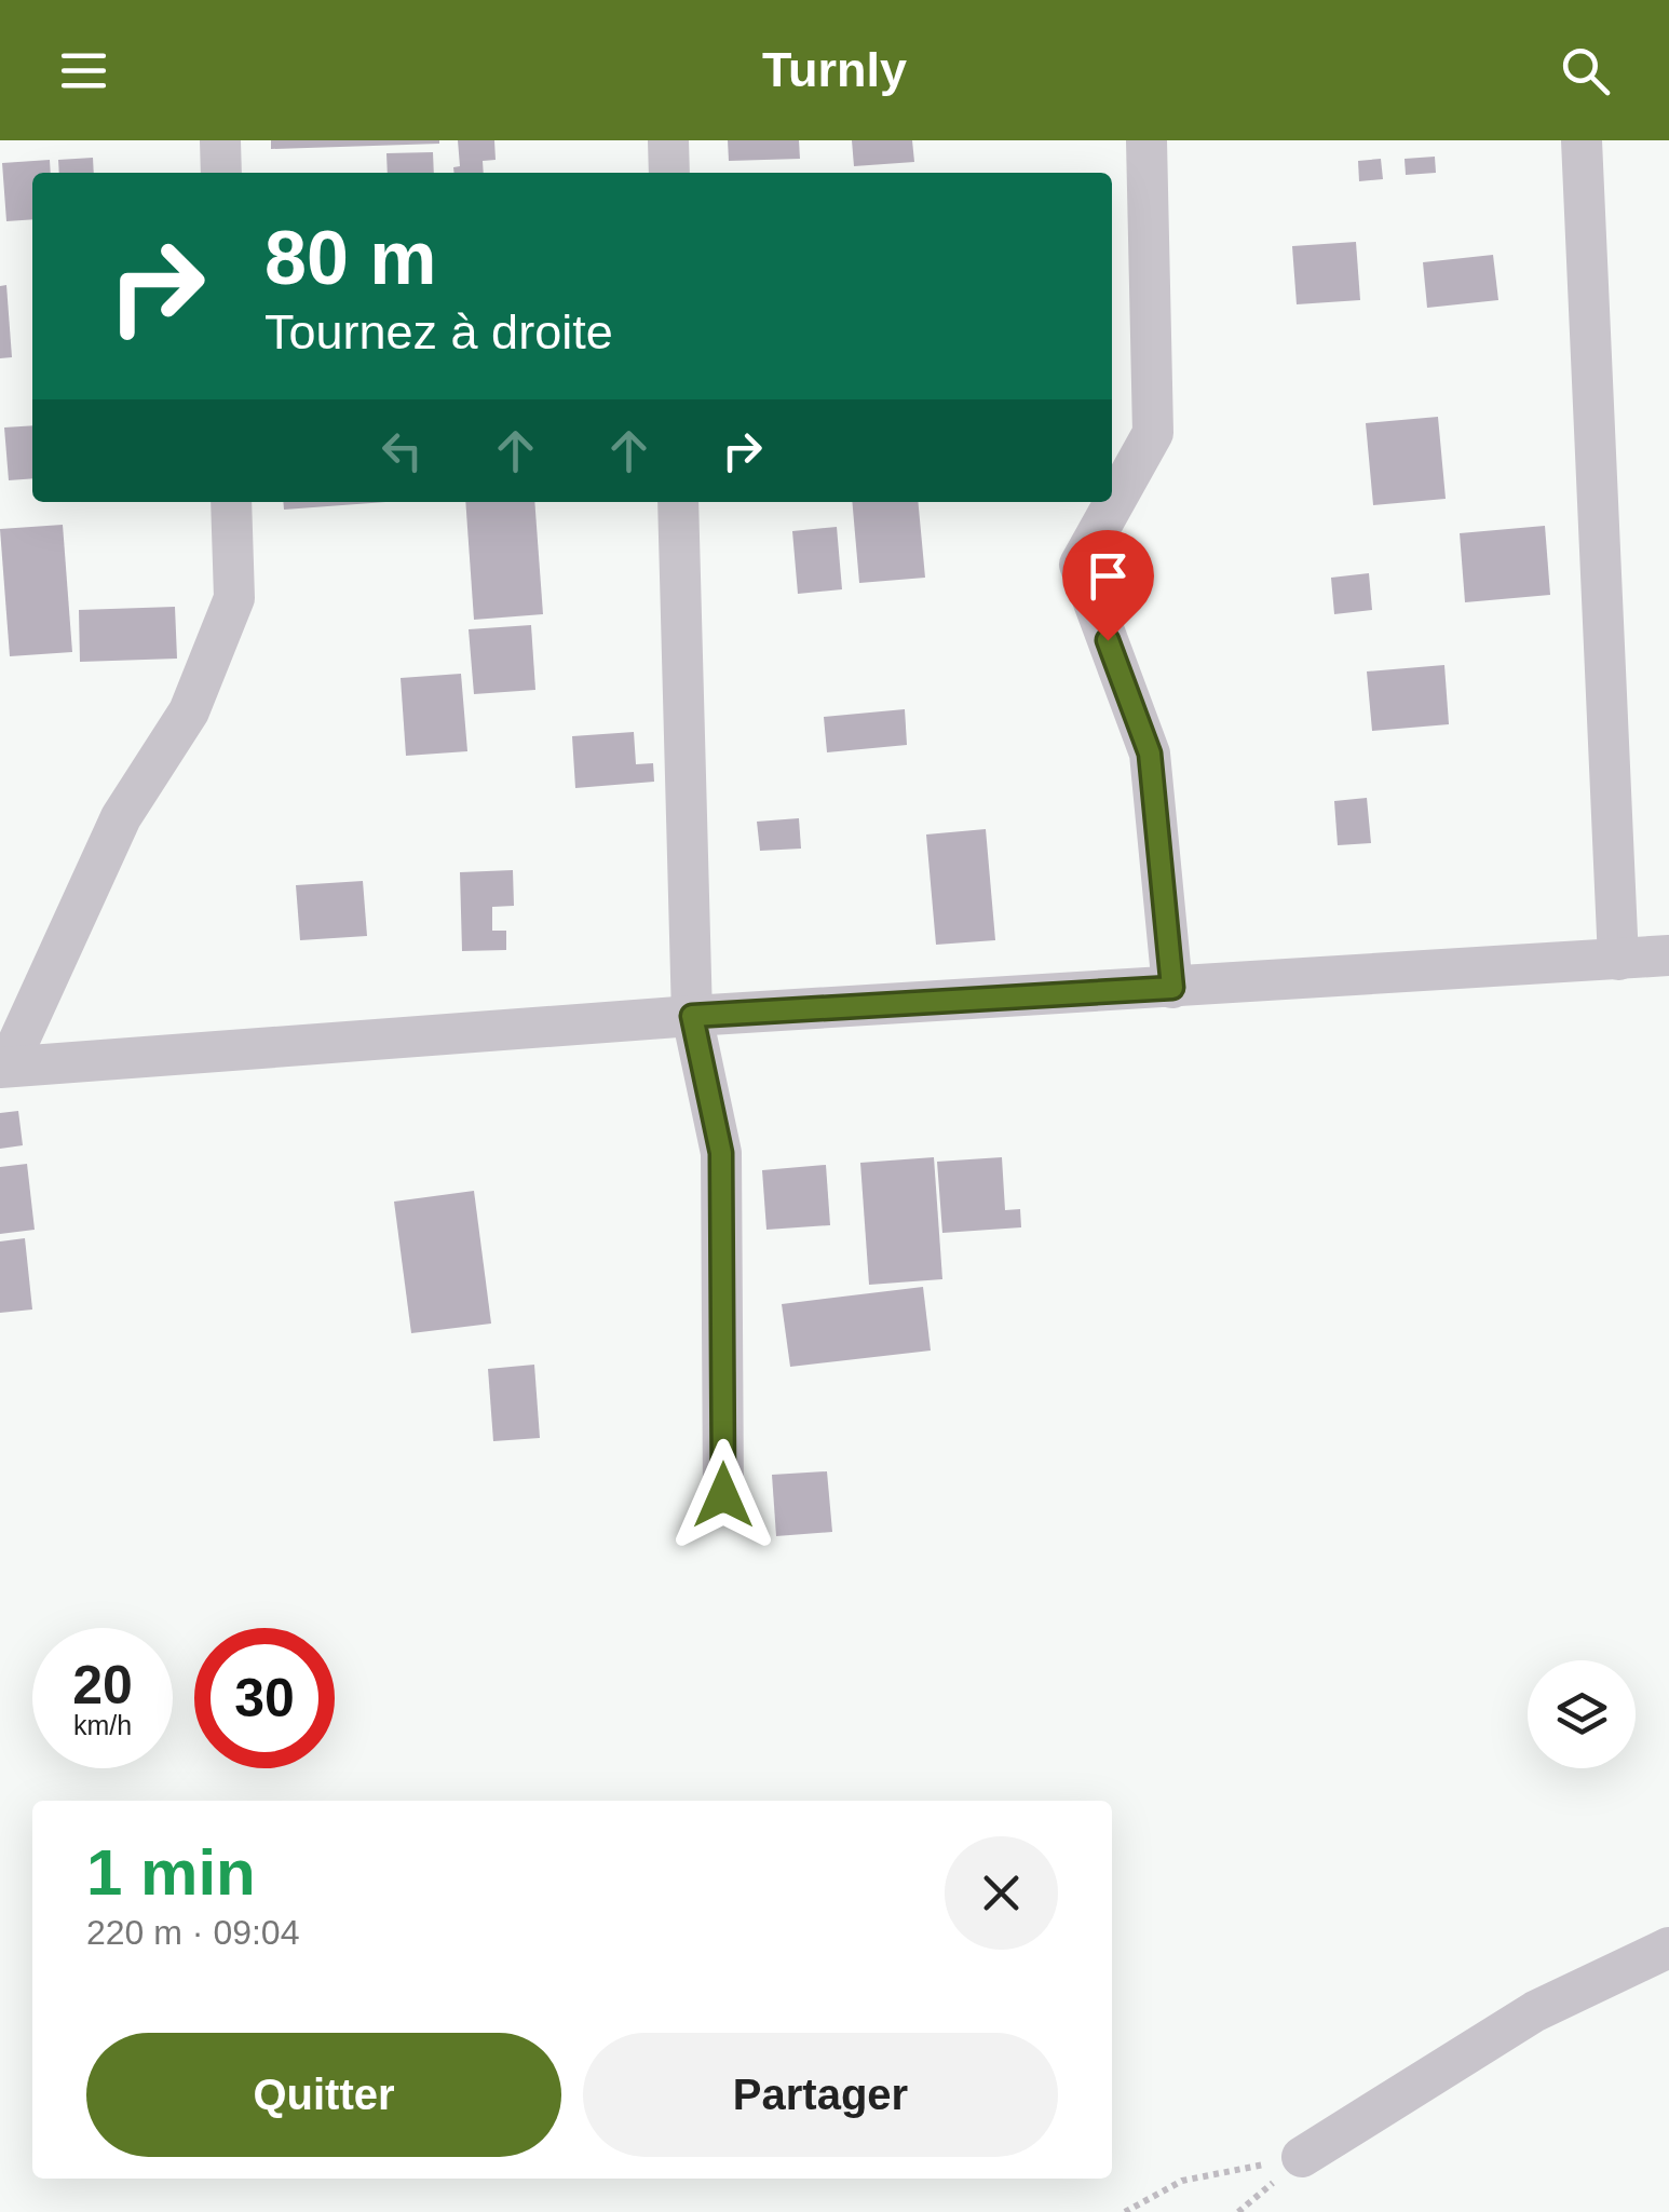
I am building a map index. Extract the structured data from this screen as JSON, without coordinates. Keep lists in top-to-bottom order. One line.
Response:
{"page":{"header":"Turnly","turn":["80 m","Tournez à droite"],"speed":"20 km/h","limit":"30","heading":["1 min","220 m · 09:04"],"buttons":["Quitter","Partager"]}}
